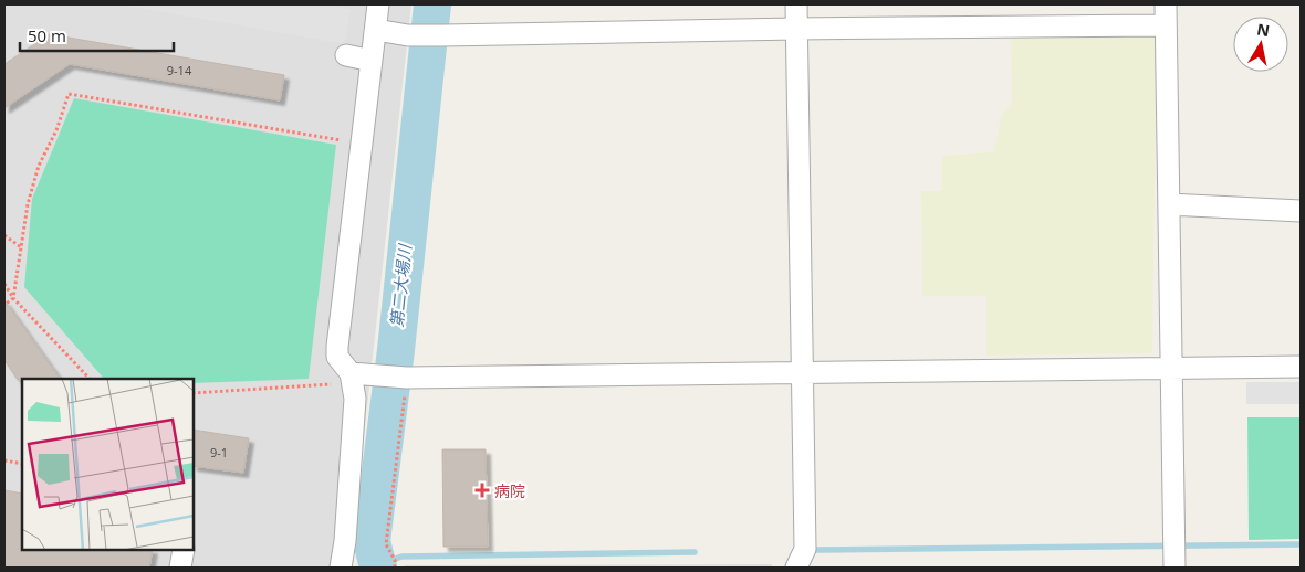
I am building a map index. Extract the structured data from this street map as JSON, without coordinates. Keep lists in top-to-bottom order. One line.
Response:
{"water":["第二大場川"],"places":{"health":["病院"]},"house_numbers":["9-14","9-1"],"scale_bar":"50 m","north":"top"}
